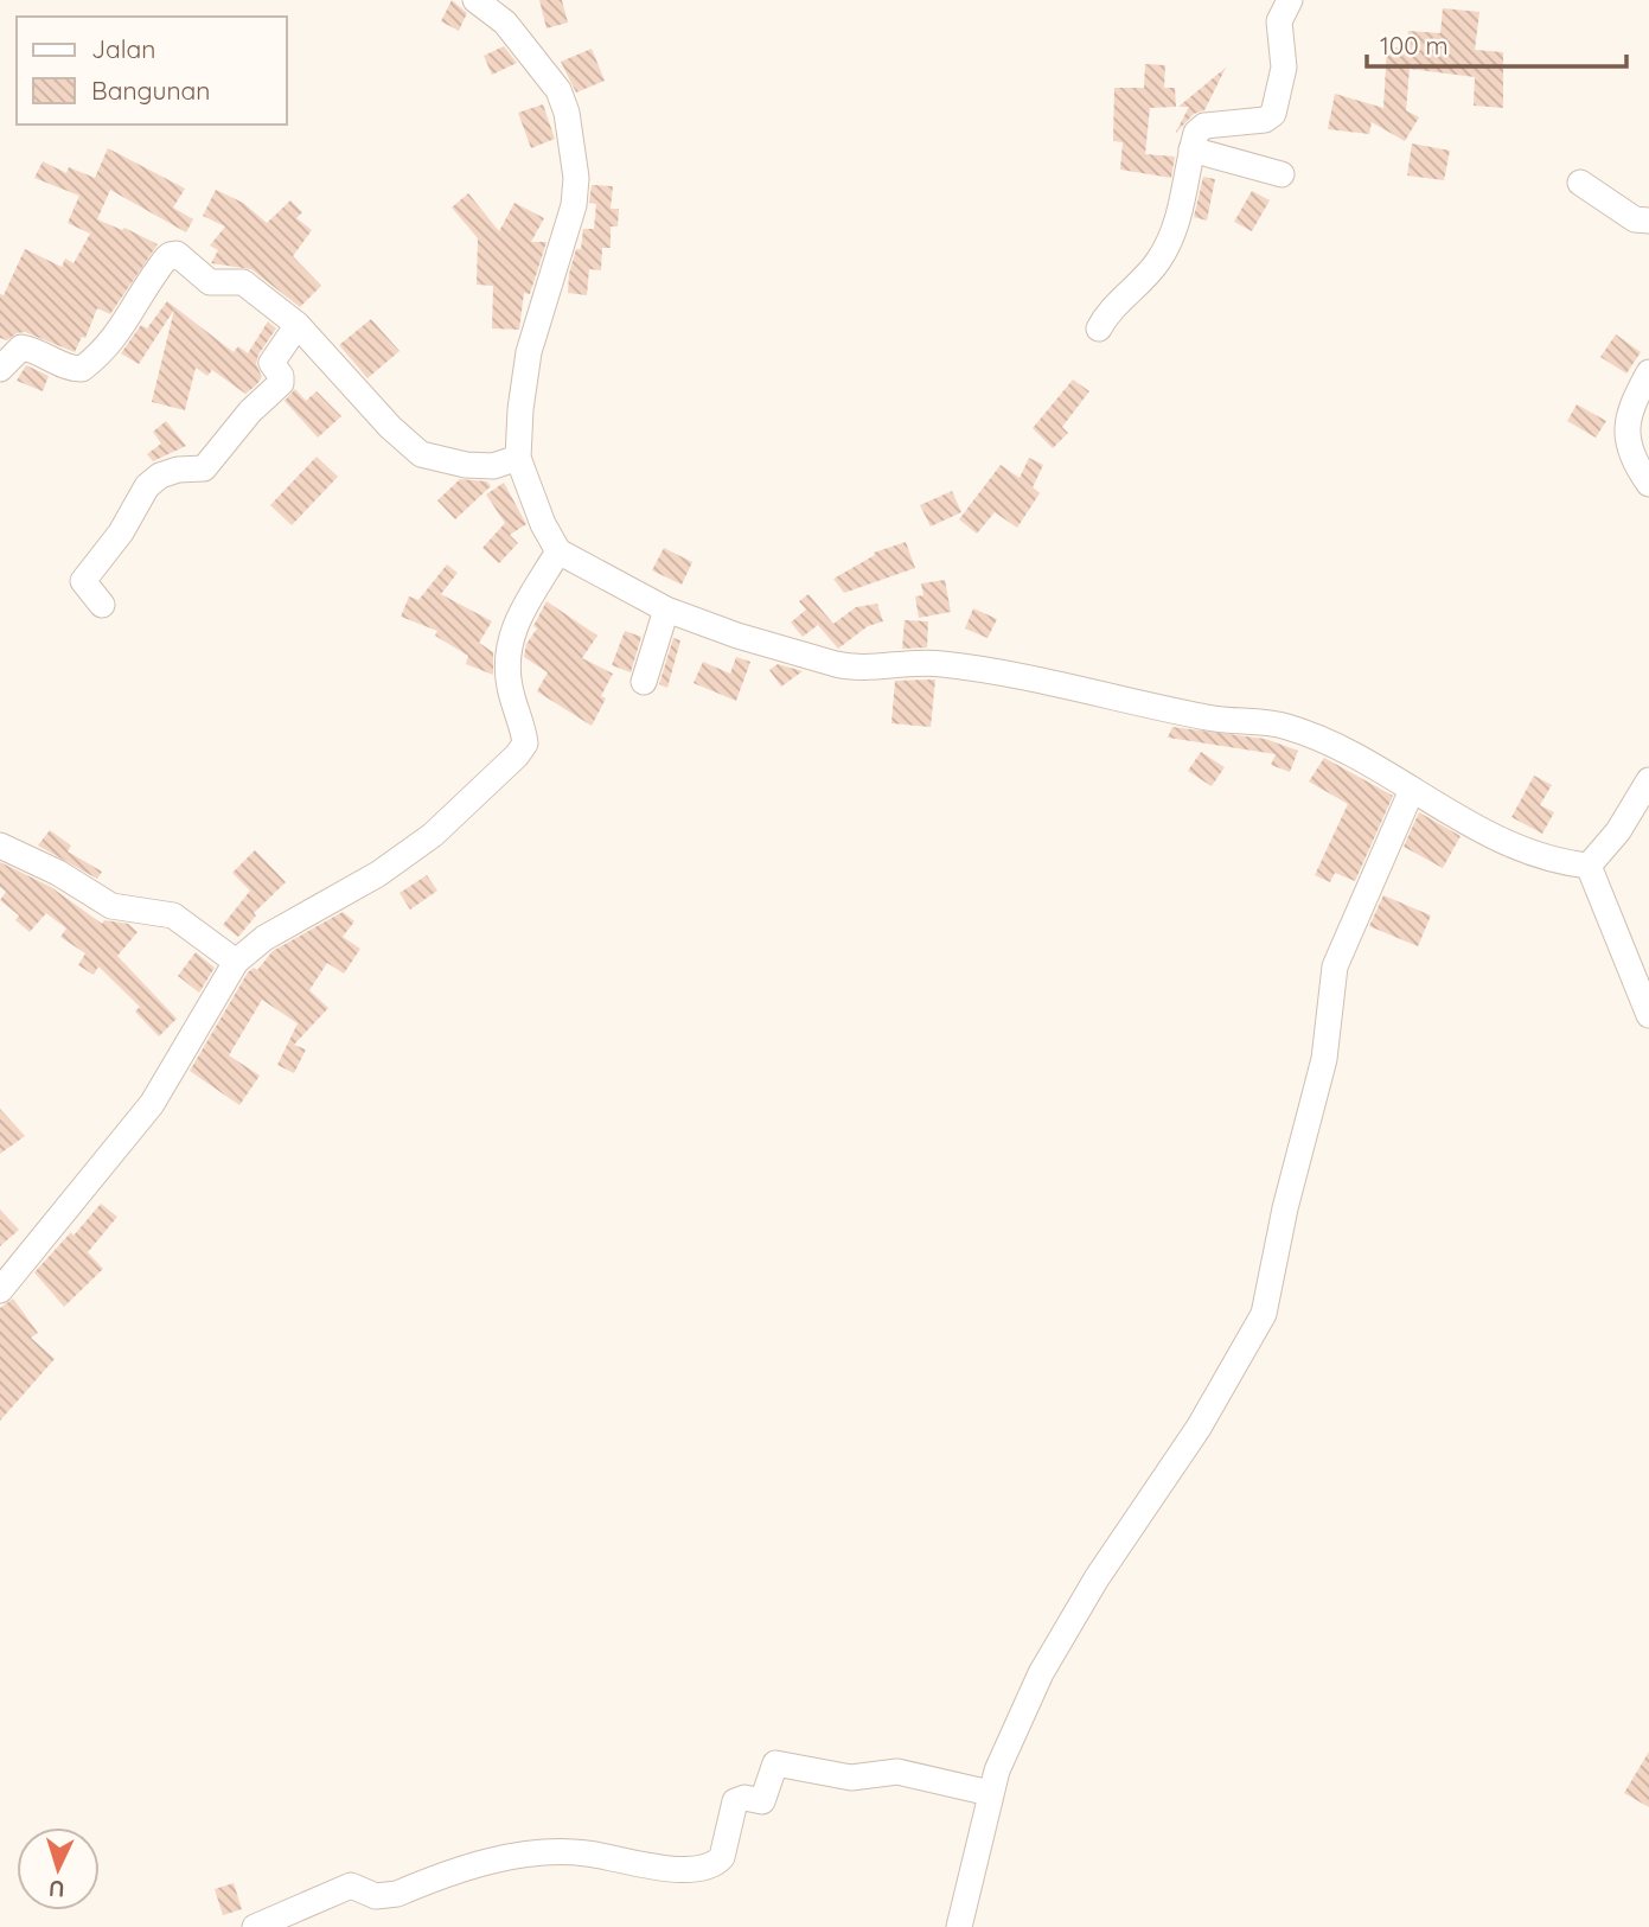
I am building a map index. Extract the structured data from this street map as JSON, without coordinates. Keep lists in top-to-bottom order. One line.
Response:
{"legend":["Jalan","Bangunan"],"scale_bar":"100 m","north":"bottom"}
